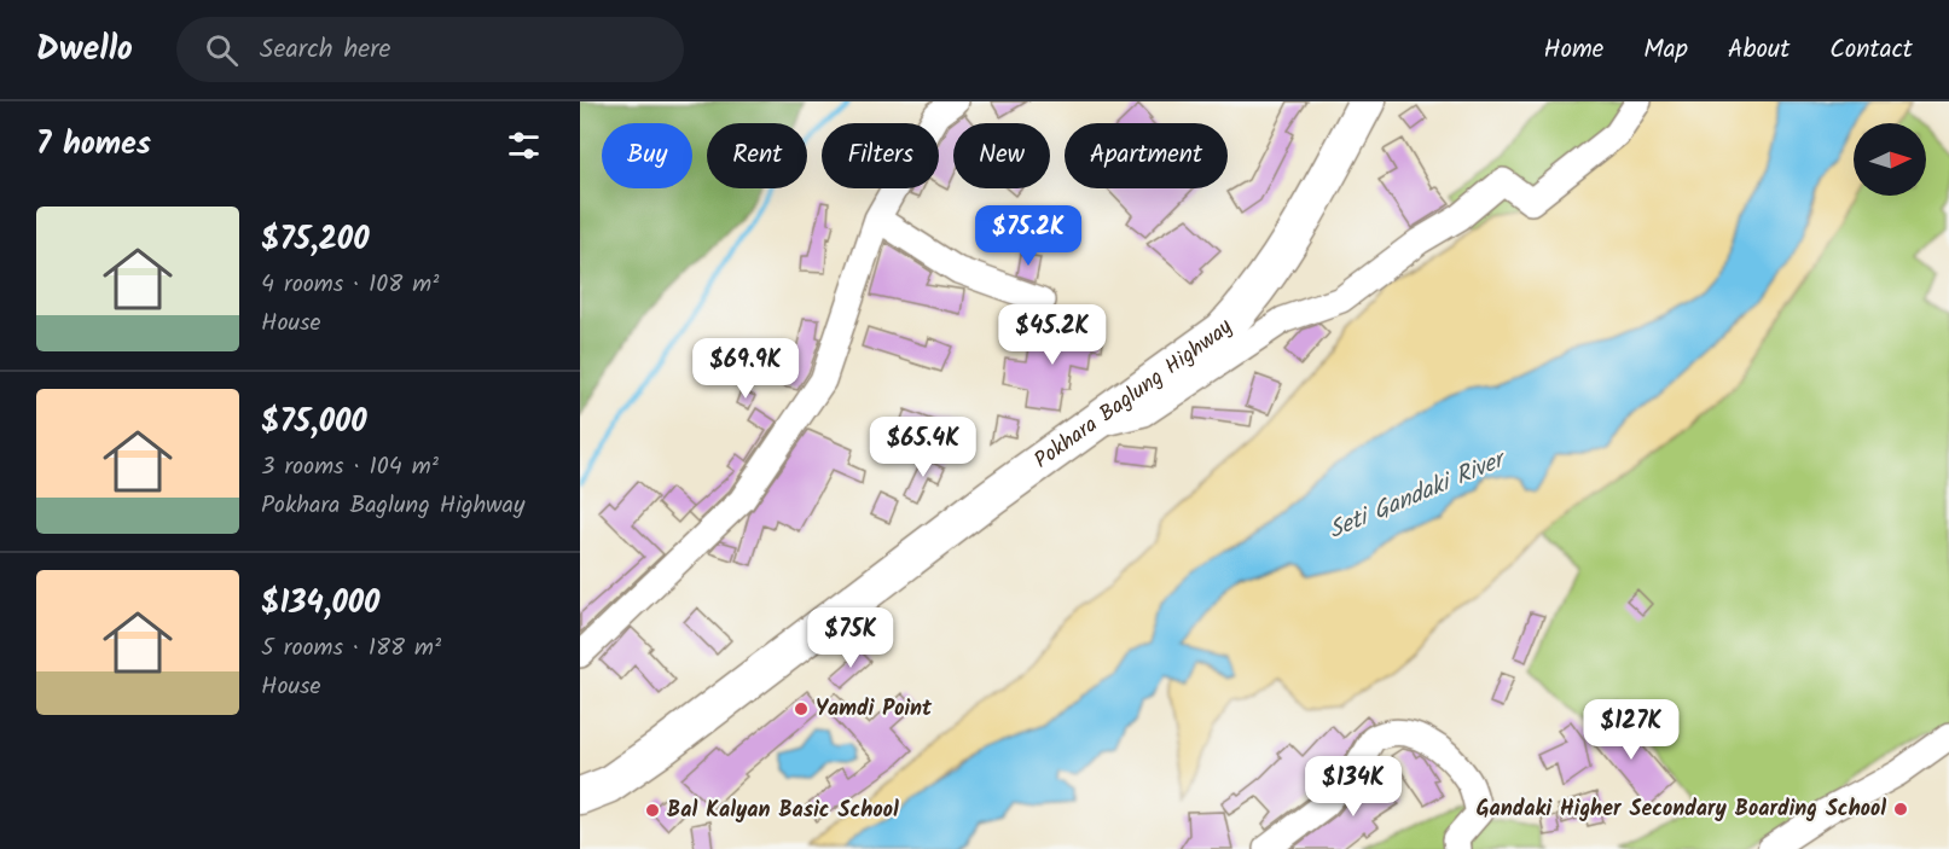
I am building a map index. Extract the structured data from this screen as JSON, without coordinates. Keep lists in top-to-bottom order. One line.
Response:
{"streets":{"highway":["Pokhara Baglung Highway"]},"water":["Seti Gandaki River"],"places":["Yamdi Point","Gandaki Higher Secondary Boarding School","Bal Kalyan Basic School"],"north":"right","page":{"header":"Dwello","search":"Search here","nav":["Home","Map","About","Contact"],"heading":"7 homes","chip":["Buy","Rent","Filters","New","Apartment"],"list":[{"name":"$75,200","note":"4 rooms · 108 m² · House"},{"name":"$75,000","note":"3 rooms · 104 m² · Pokhara Baglung Highway"},{"name":"$134,000","note":"5 rooms · 188 m² · House"}],"price":["$75.2K","$45.2K","$69.9K","$65.4K","$75K","$127K","$134K"]}}
